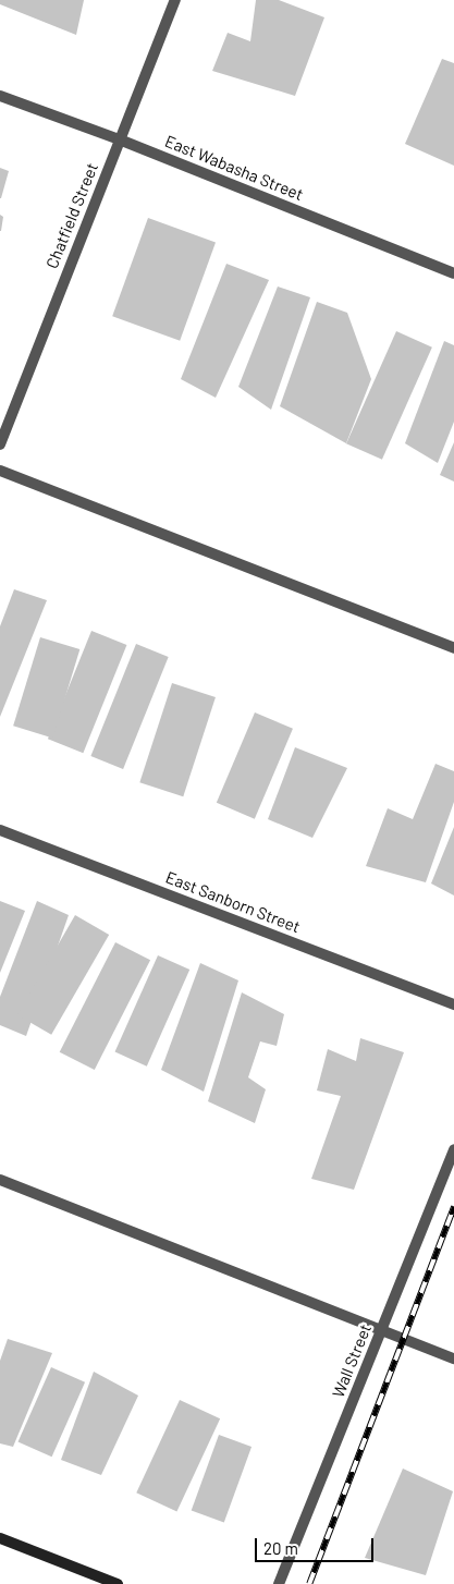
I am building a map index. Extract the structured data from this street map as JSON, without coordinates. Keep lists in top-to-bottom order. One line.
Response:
{"streets":{"street":["East Wabasha Street","Chatfield Street","East Sanborn Street","Wall Street"]},"crossings":[["East Wabasha Street","Chatfield Street"]],"scale_bar":"20 m"}
